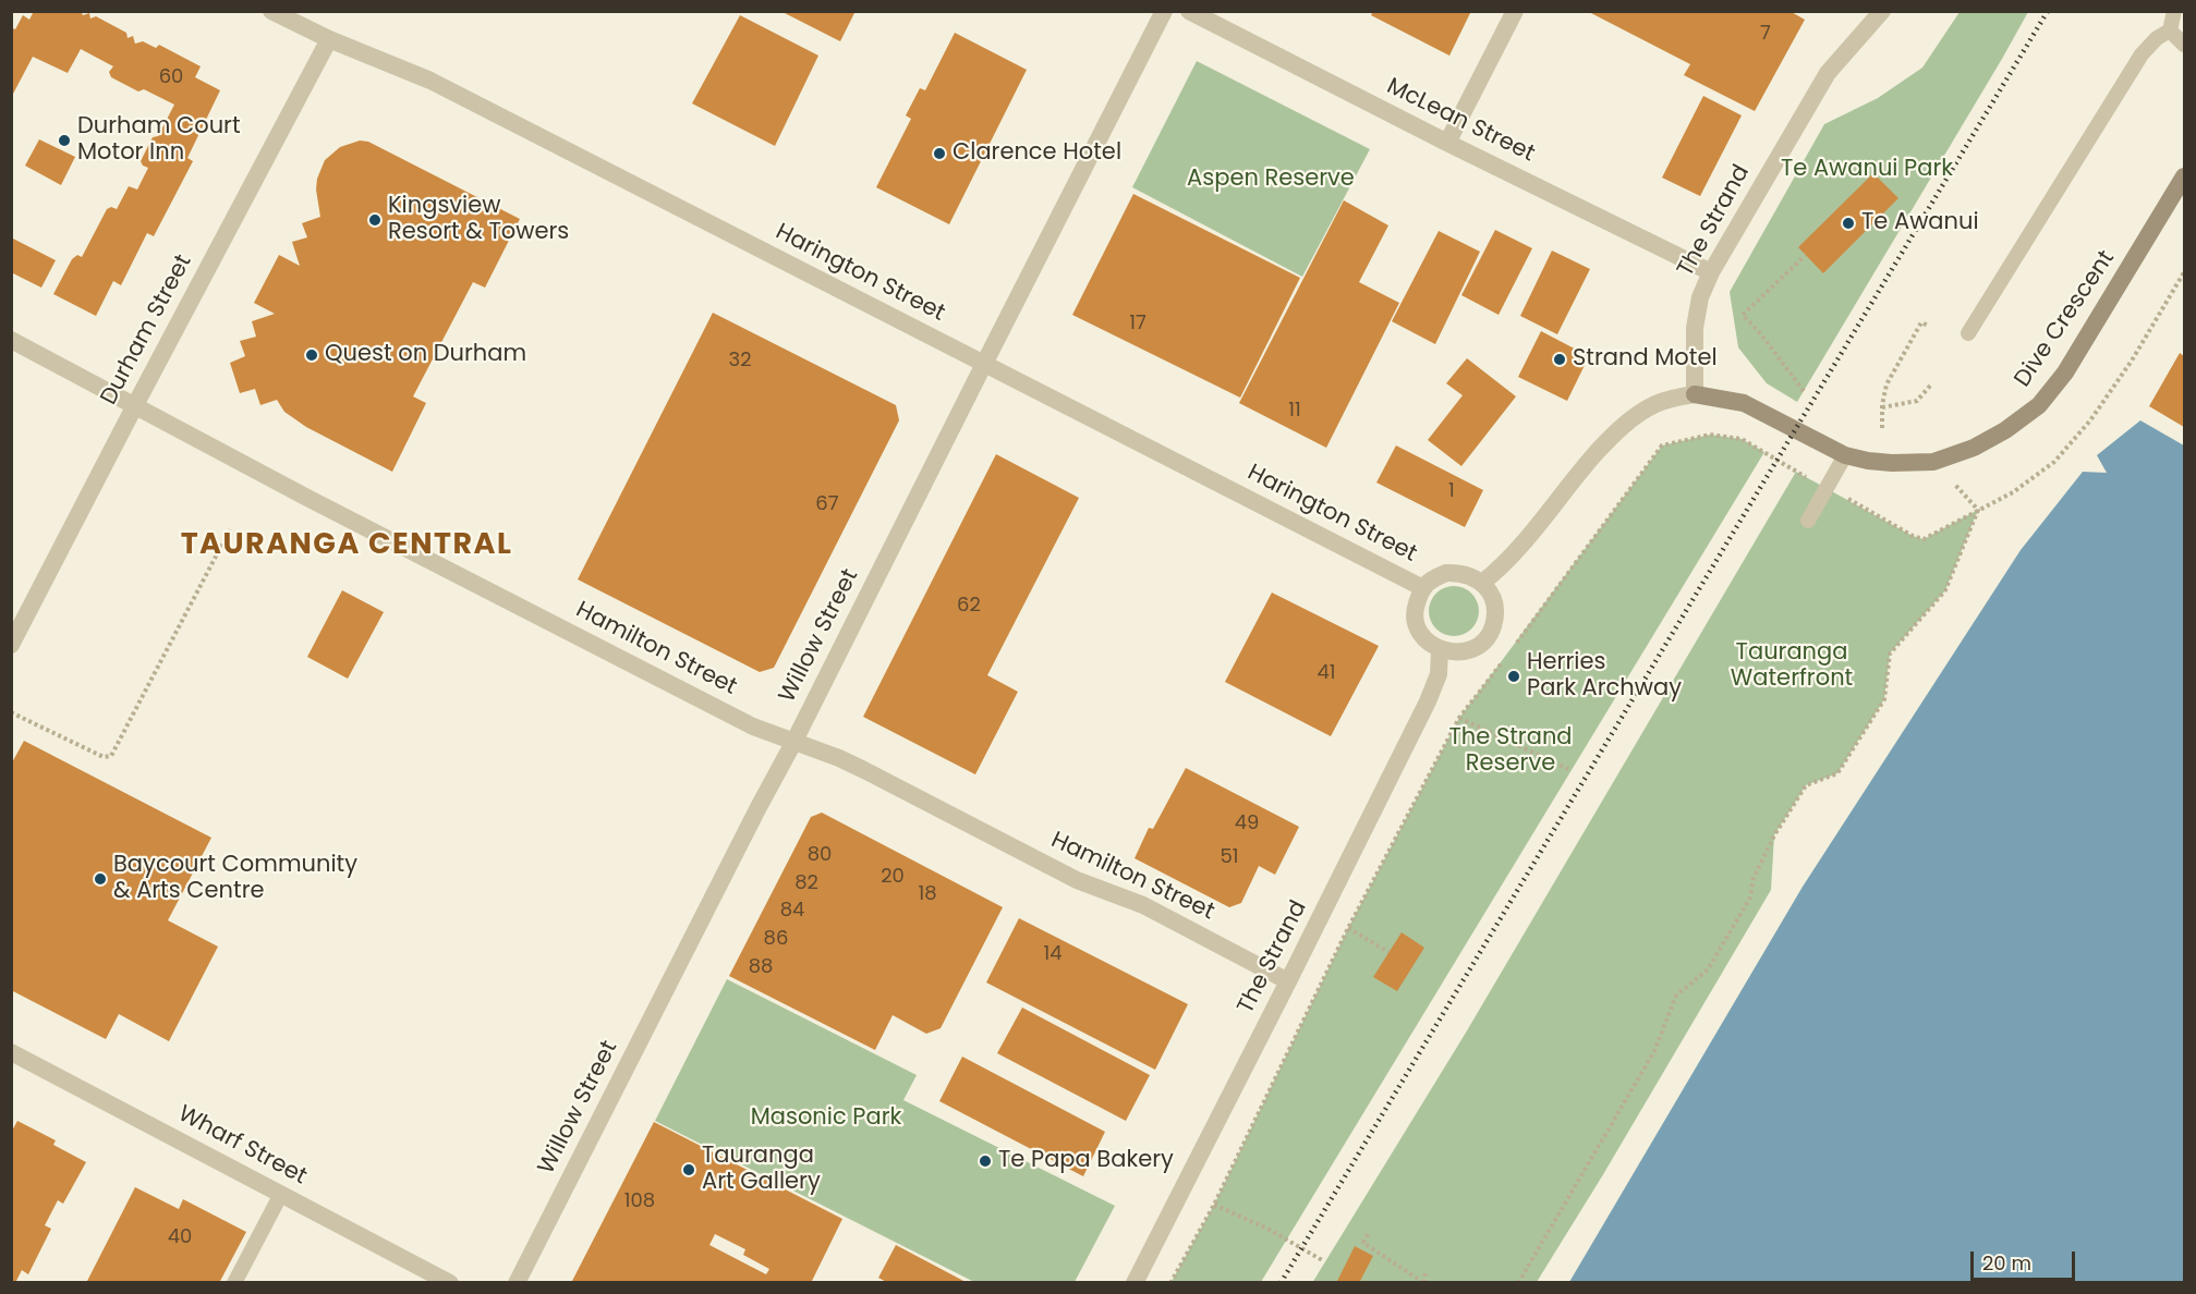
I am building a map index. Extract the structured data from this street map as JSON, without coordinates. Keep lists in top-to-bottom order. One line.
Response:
{"streets":{"main road":["Dive Crescent"],"street":["McLean Street","The Strand","Harington Street","Durham Street","Willow Street","Hamilton Street","Wharf Street"]},"crossings":[["McLean Street","The Strand"],["The Strand","Harington Street"],["The Strand","Dive Crescent"],["The Strand","Hamilton Street"],["Harington Street","Durham Street"],["Harington Street","Willow Street"],["Durham Street","Hamilton Street"],["Willow Street","Hamilton Street"]],"districts":["TAURANGA CENTRAL"],"parks":["Te Awanui Park","Aspen Reserve","Tauranga Waterfront","The Strand Reserve","Masonic Park"],"places":["Durham Court Motor Inn","Clarence Hotel","Kingsview Resort & Towers","Te Awanui","Quest on Durham","Strand Motel","Herries Park Archway","Baycourt Community & Arts Centre","Te Papa Bakery","Tauranga Art Gallery"],"house_numbers":["7","60","17","32","11","1","67","62","41","49","80","51","20","82","18","84","86","14","88","108","40"],"scale_bar":"20 m"}
